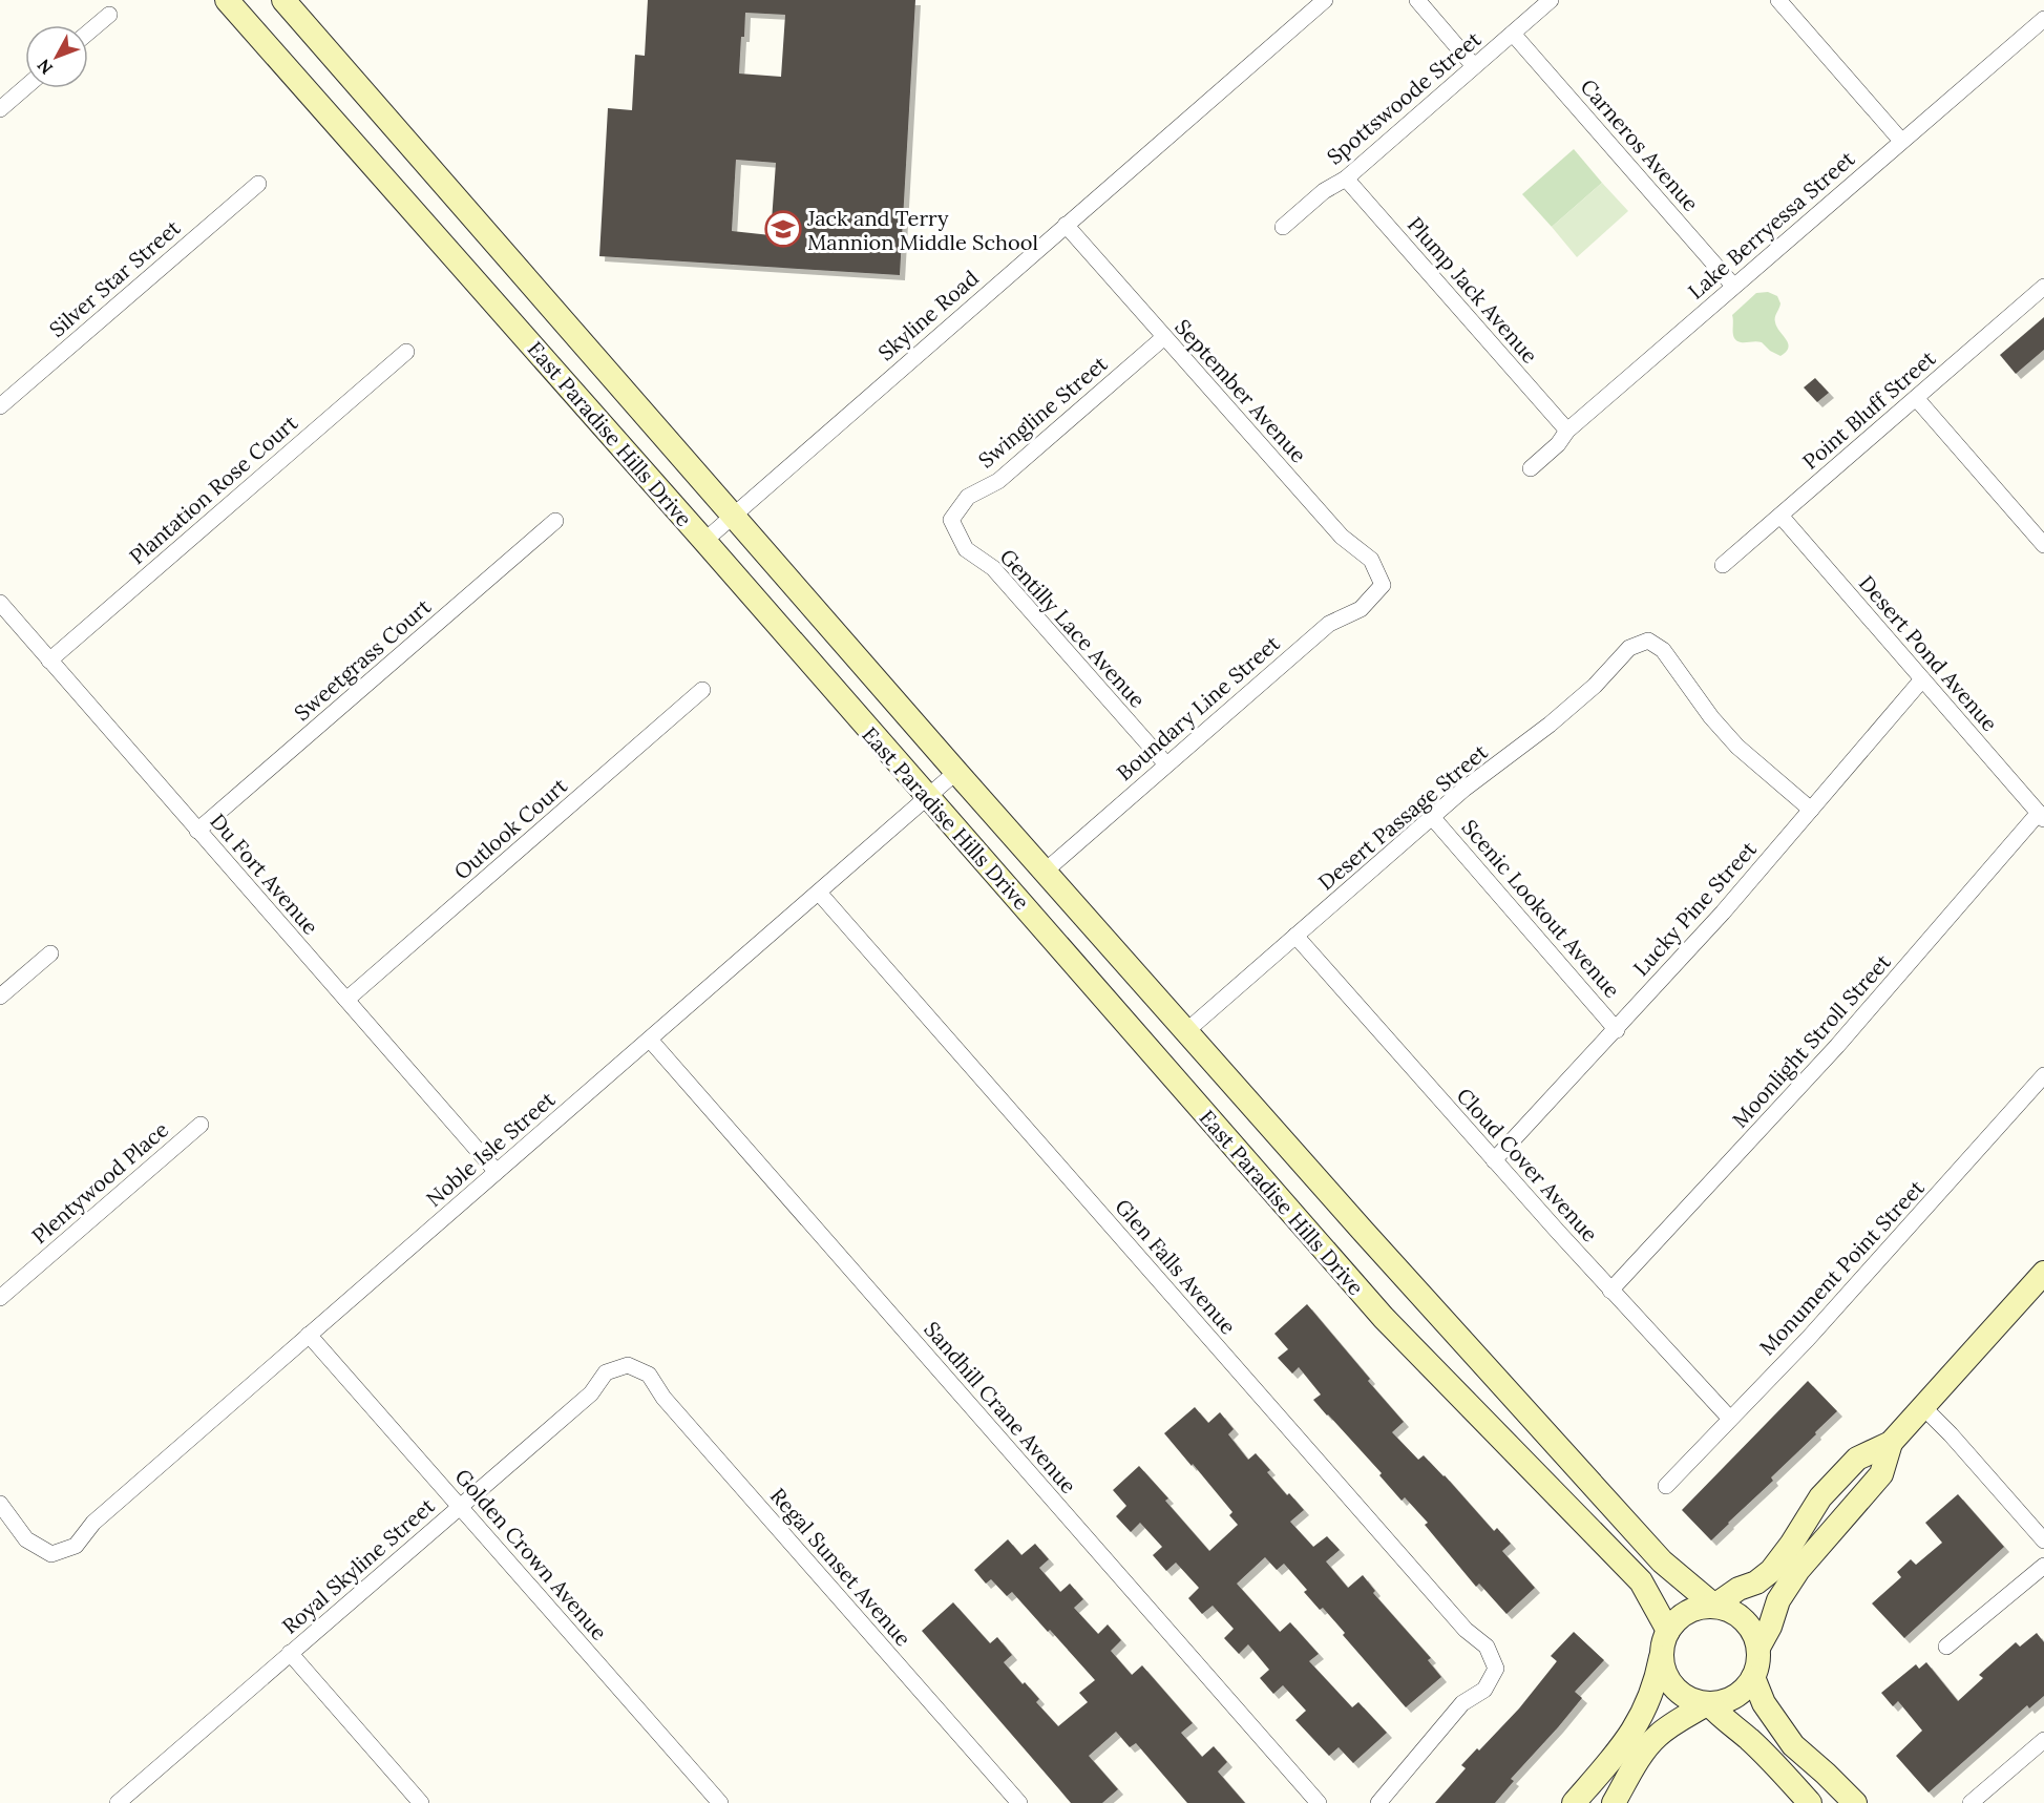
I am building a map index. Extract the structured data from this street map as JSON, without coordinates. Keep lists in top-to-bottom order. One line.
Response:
{"streets":{"main road":["East Paradise Hills Drive"],"street":["Spottswoode Street","Carneros Avenue","Lake Berryessa Street","Silver Star Street","Plump Jack Avenue","Skyline Road","September Avenue","Point Bluff Street","Swingline Street","Plantation Rose Court","Gentilly Lace Avenue","Desert Pond Avenue","Sweetgrass Court","Boundary Line Street","Desert Passage Street","Outlook Court","Du Fort Avenue","Scenic Lookout Avenue","Lucky Pine Street","Moonlight Stroll Street","Noble Isle Street","Cloud Cover Avenue","Plentywood Place","Glen Falls Avenue","Monument Point Street","Sandhill Crane Avenue","Golden Crown Avenue","Royal Skyline Street","Regal Sunset Avenue"]},"crossings":[["Spottswoode Street","Carneros Avenue"],["Spottswoode Street","Plump Jack Avenue"],["Carneros Avenue","Lake Berryessa Street"],["Lake Berryessa Street","Plump Jack Avenue"],["Skyline Road","September Avenue"],["Skyline Road","East Paradise Hills Drive"],["September Avenue","Swingline Street"],["September Avenue","Boundary Line Street"],["Point Bluff Street","Desert Pond Avenue"],["Swingline Street","Gentilly Lace Avenue"],["East Paradise Hills Drive","Boundary Line Street"],["East Paradise Hills Drive","Desert Passage Street"],["East Paradise Hills Drive","Noble Isle Street"],["Plantation Rose Court","Du Fort Avenue"],["Gentilly Lace Avenue","Boundary Line Street"],["Desert Pond Avenue","Lucky Pine Street"],["Desert Pond Avenue","Moonlight Stroll Street"],["Sweetgrass Court","Du Fort Avenue"],["Desert Passage Street","Scenic Lookout Avenue"],["Desert Passage Street","Lucky Pine Street"],["Desert Passage Street","Cloud Cover Avenue"],["Outlook Court","Du Fort Avenue"],["Du Fort Avenue","Noble Isle Street"],["Scenic Lookout Avenue","Lucky Pine Street"],["Lucky Pine Street","Cloud Cover Avenue"],["Moonlight Stroll Street","Cloud Cover Avenue"],["Noble Isle Street","Glen Falls Avenue"],["Noble Isle Street","Sandhill Crane Avenue"],["Noble Isle Street","Golden Crown Avenue"],["Cloud Cover Avenue","Monument Point Street"],["Golden Crown Avenue","Royal Skyline Street"],["Royal Skyline Street","Regal Sunset Avenue"]],"places":{"school or university":["Jack and Terry Mannion Middle School"]},"north":"bottom left"}
